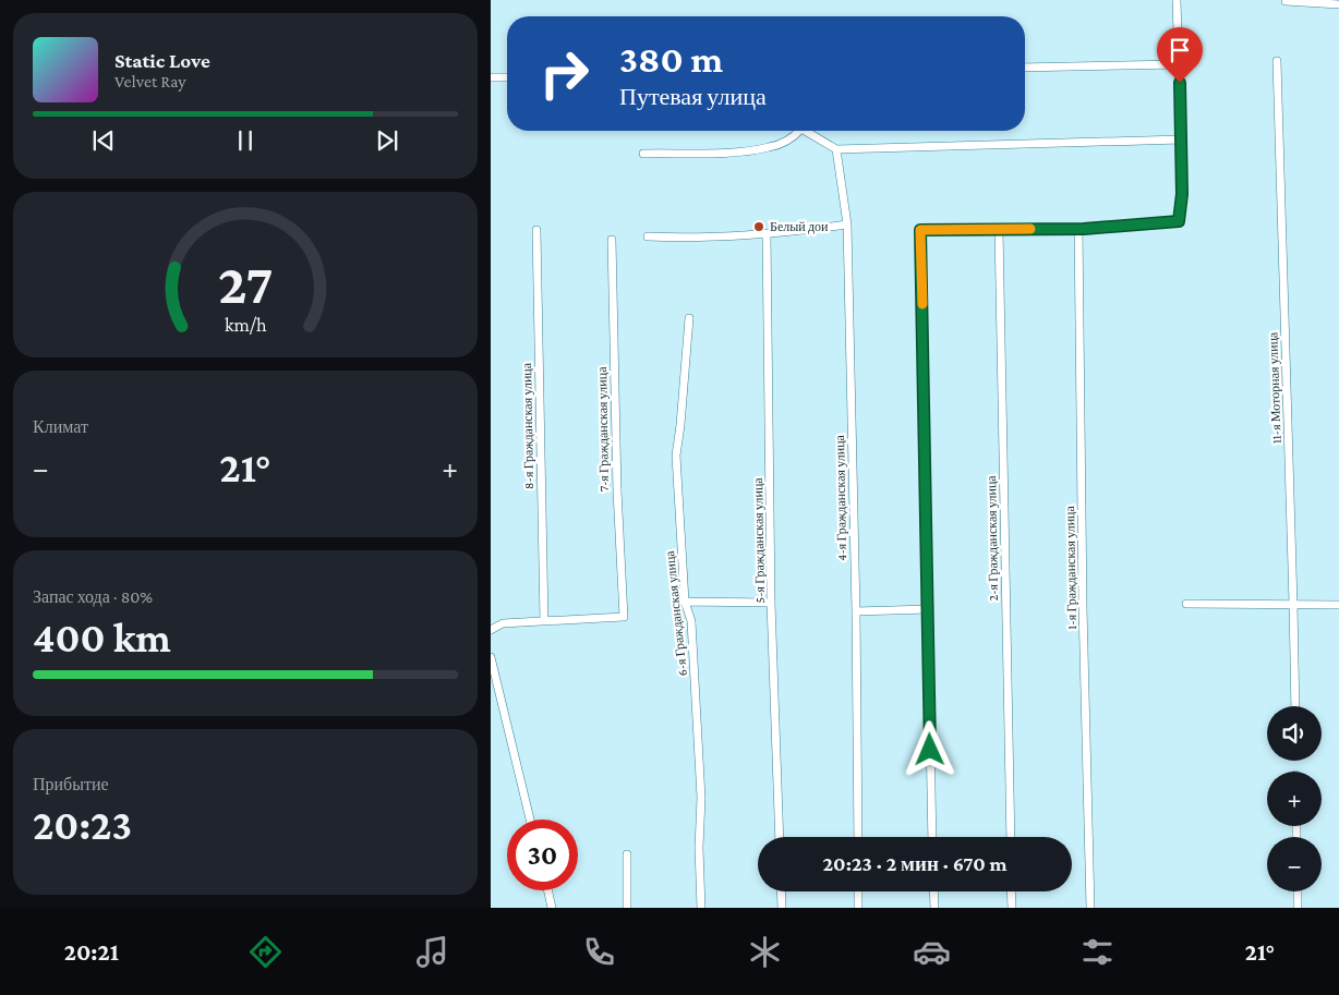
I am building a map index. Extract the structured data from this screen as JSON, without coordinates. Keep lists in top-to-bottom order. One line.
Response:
{"streets":{"street":["11-я Моторная улица","8-я Гражданская улица","7-я Гражданская улица","4-я Гражданская улица","2-я Гражданская улица","5-я Гражданская улица","1-я Гражданская улица","6-я Гражданская улица"]},"crossings":[["8-я Гражданская улица","7-я Гражданская улица"]],"places":["Белый дои"],"page":{"turn":["380 m","Путевая улица"],"song":["Static Love","Velvet Ray"],"tile":["Климат",["Запас хода · 80%","400 km"],["Прибытие","20:23"]],"heat":["−","21°","+"],"map_buttons":["+","−"],"limit":"30","trip":"20:23 · 2 мин · 670 m","tabs":["20:21","21°"],"gauge":["27","km/h"]}}
